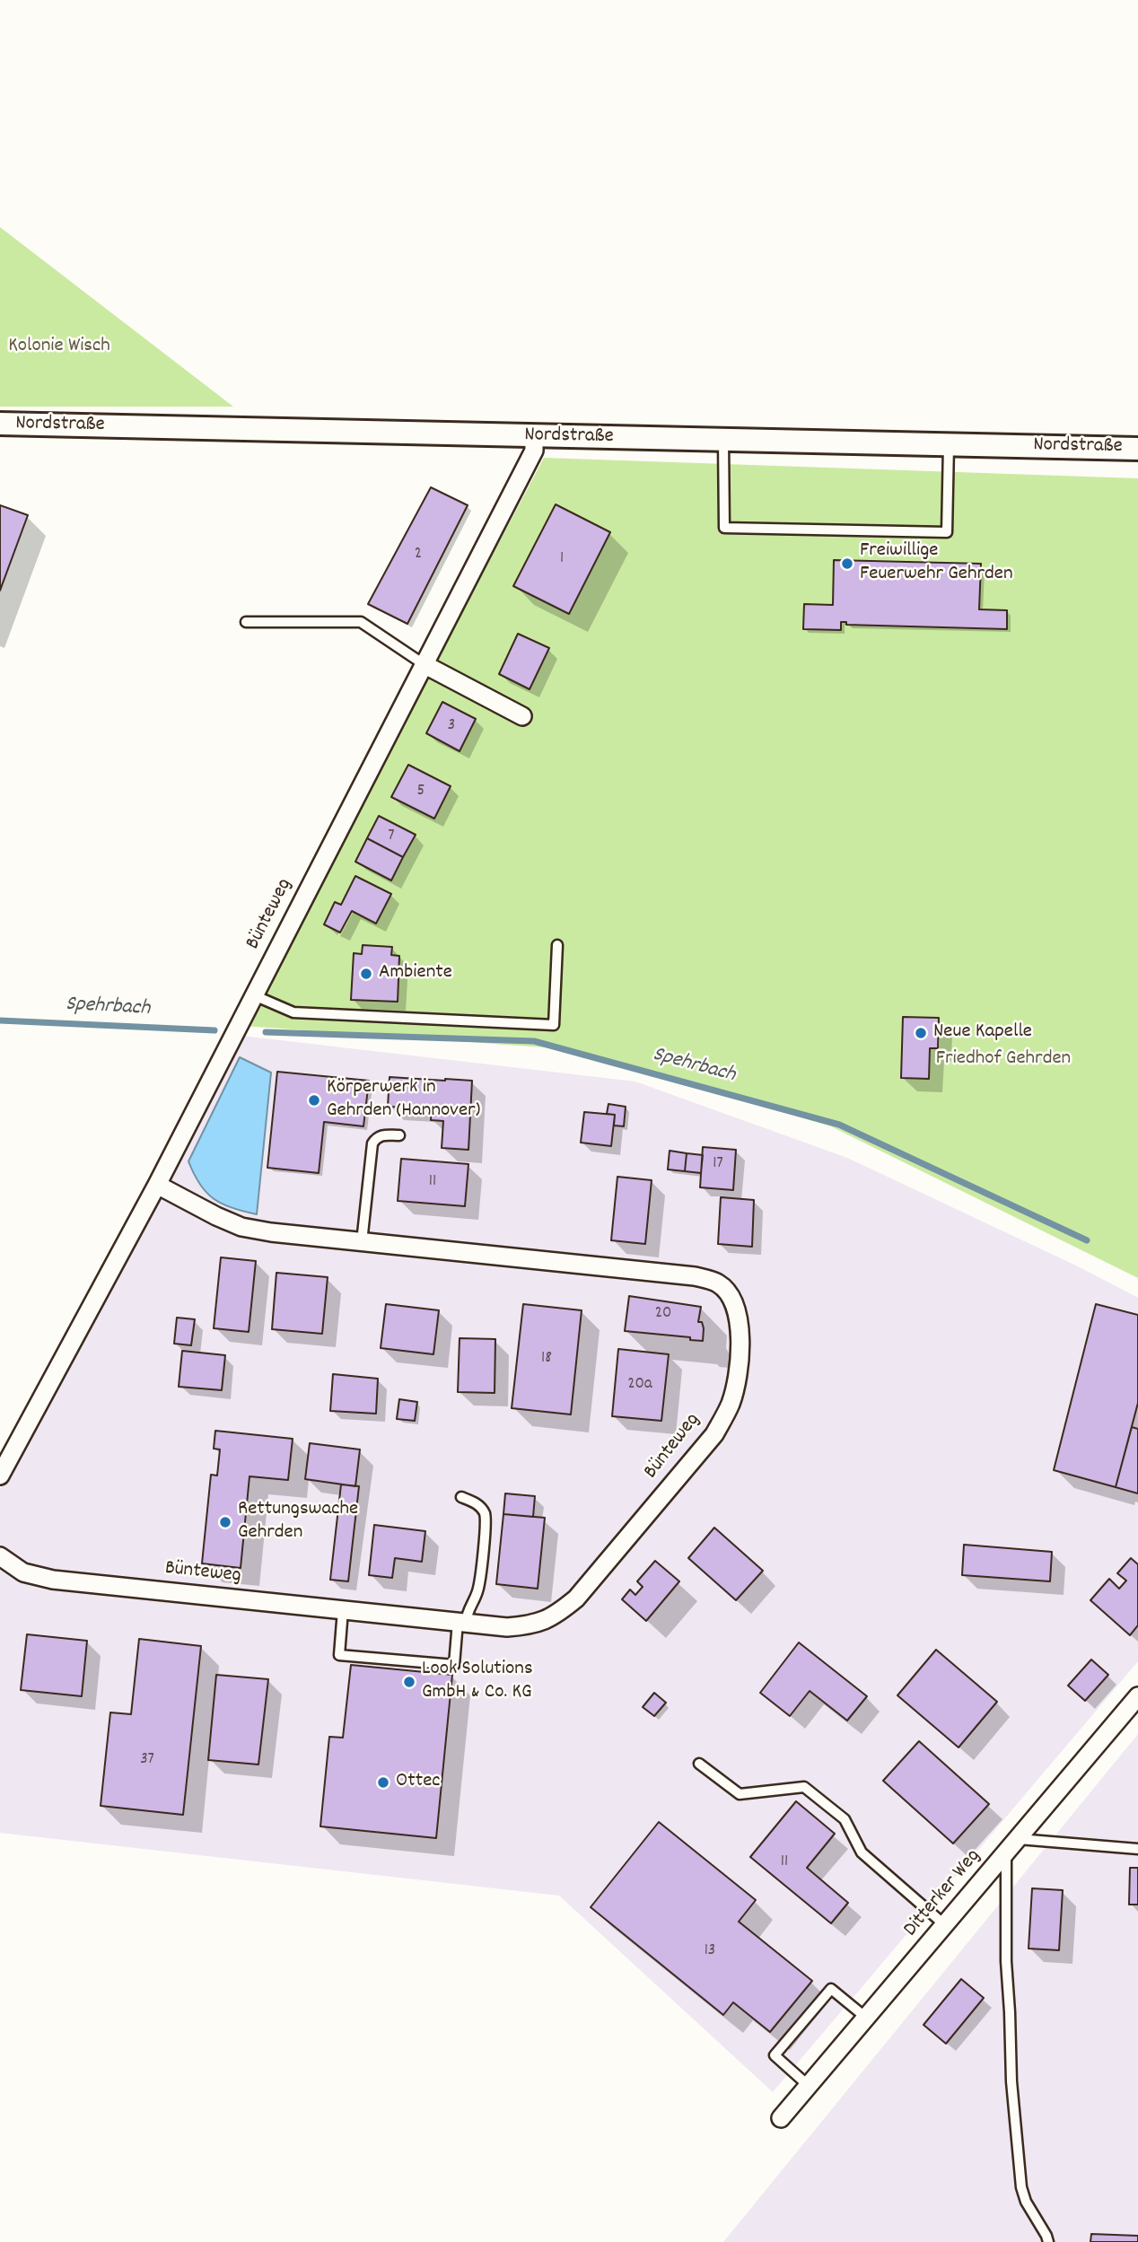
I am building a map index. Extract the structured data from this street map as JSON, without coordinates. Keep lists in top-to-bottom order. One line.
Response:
{"streets":{"street":["Nordstraße","Bünteweg","Ditterker Weg"]},"crossings":[["Nordstraße","Bünteweg"]],"water":["Spehrbach"],"parks":["Kolonie Wisch","Friedhof Gehrden"],"places":["Freiwillige Feuerwehr Gehrden","Ambiente","Neue Kapelle","Körperwerk in Gehrden (Hannover)","Rettungswache Gehrden","Look Solutions GmbH & Co. KG","Ottec"],"house_numbers":["2","1","3","5","7","17","11","20","18","20a","37","11","13"]}
